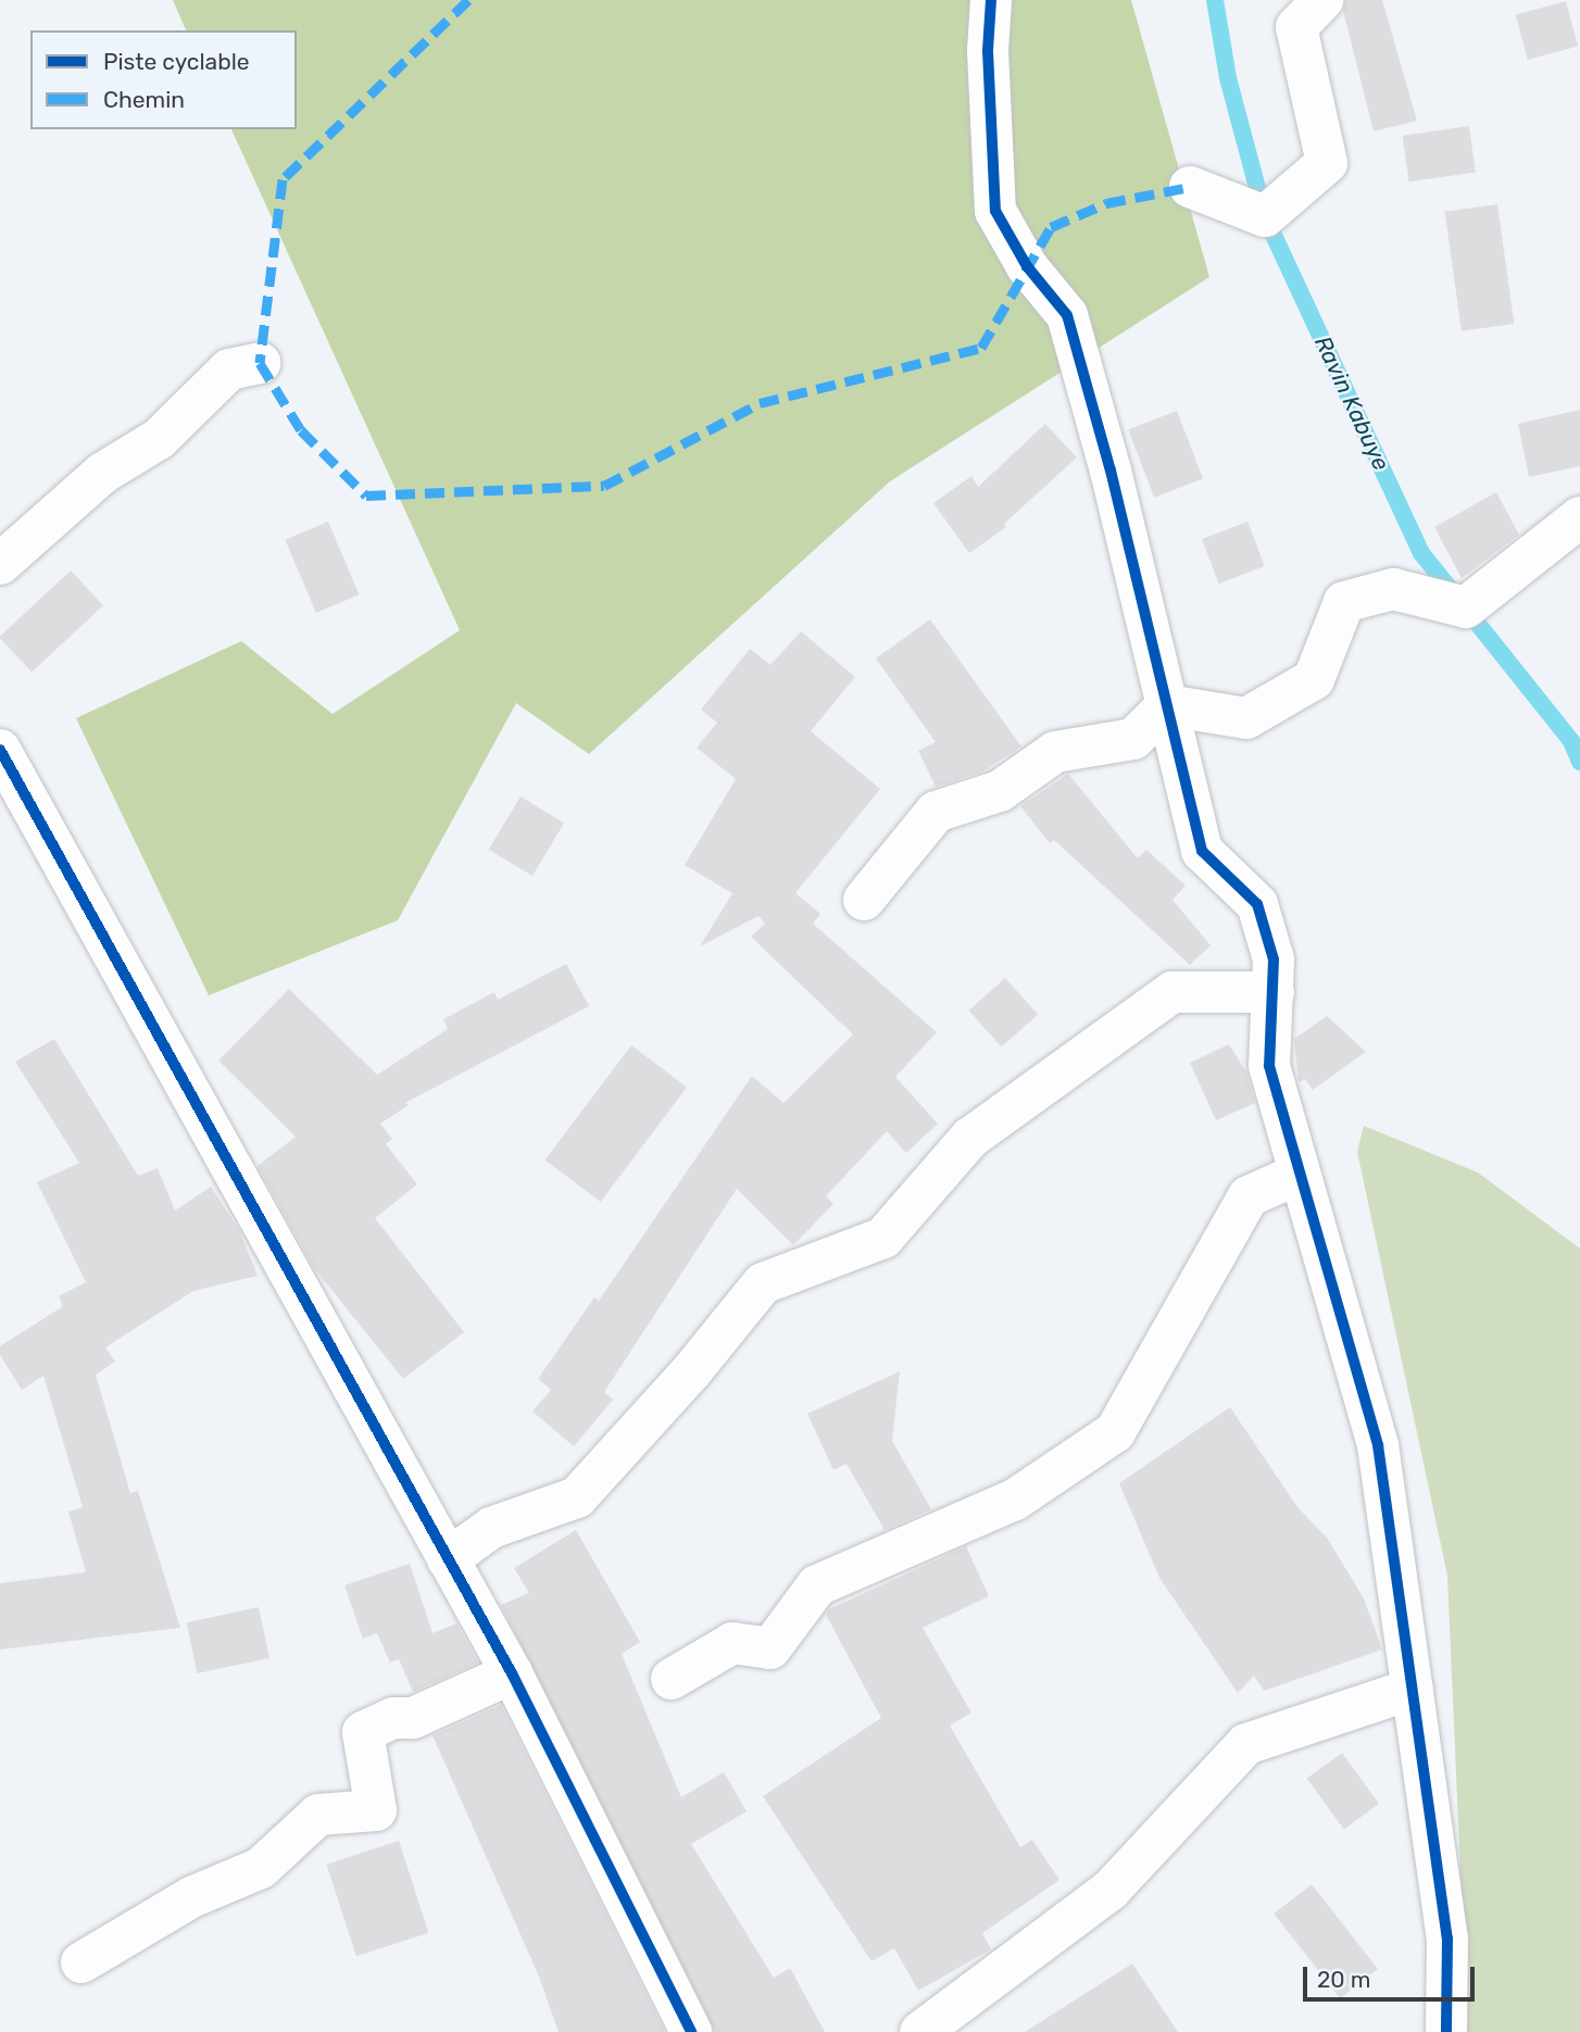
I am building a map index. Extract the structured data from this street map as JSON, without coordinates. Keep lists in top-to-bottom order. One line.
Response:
{"water":["Ravin Kabuye"],"legend":["Piste cyclable","Chemin"],"scale_bar":"20 m"}
